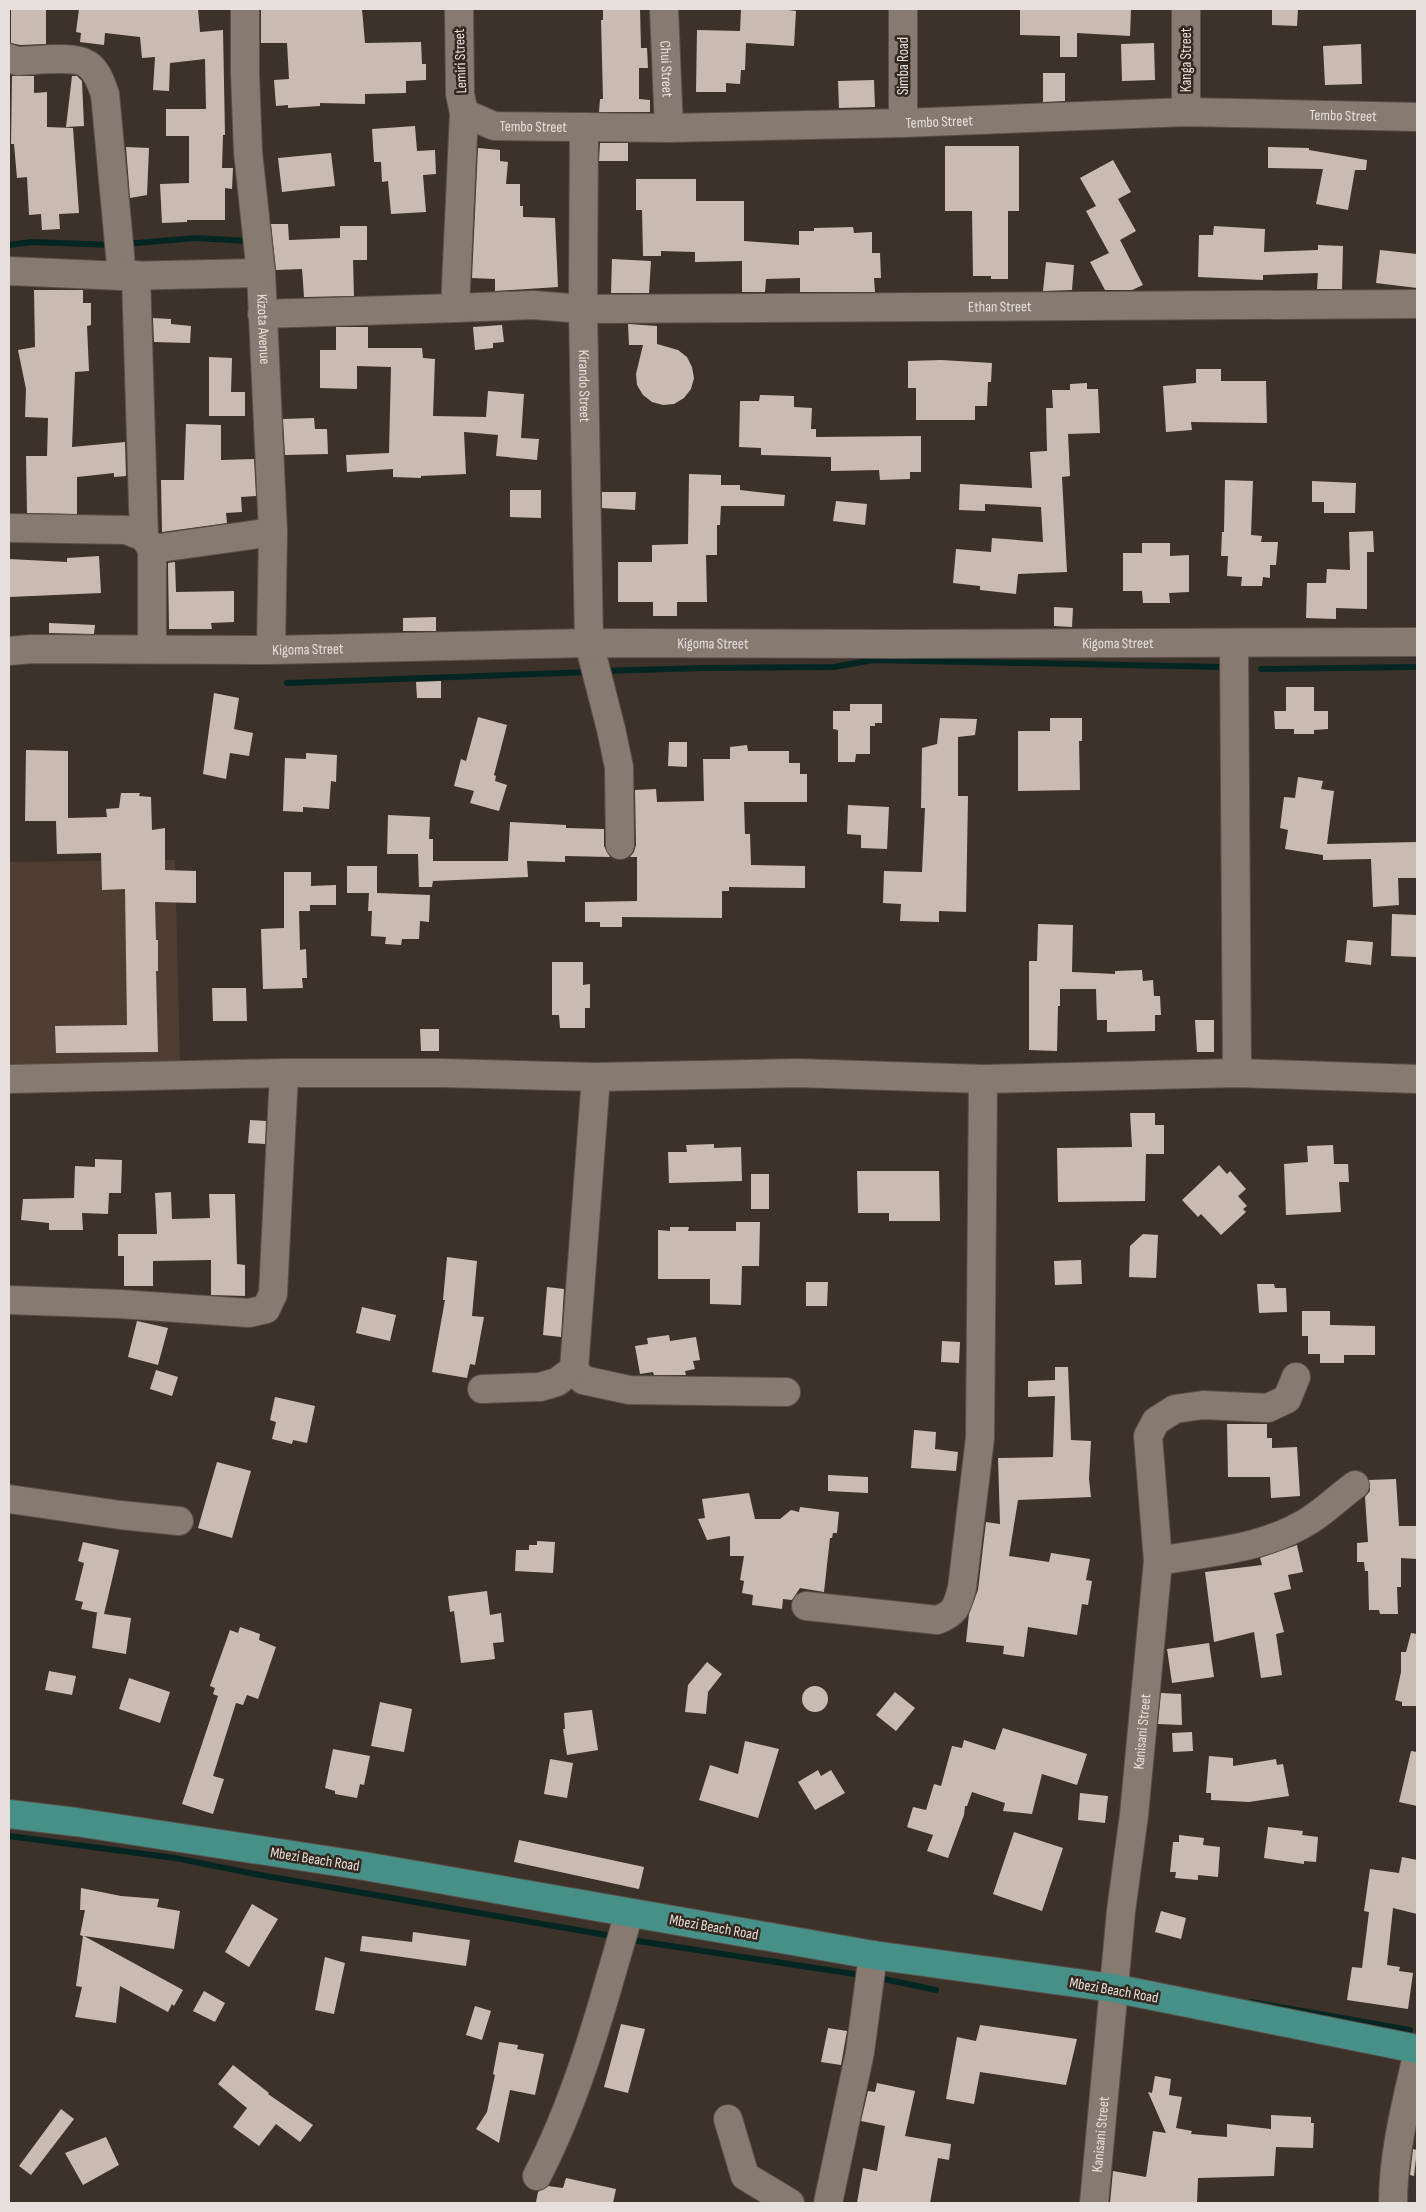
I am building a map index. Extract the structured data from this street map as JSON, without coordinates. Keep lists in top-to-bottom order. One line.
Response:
{"streets":{"main road":["Mbezi Beach Road"],"street":["Kanga Street","Lemiri Street","Simba Road","Chui Street","Tembo Street","Ethan Street","Kizota Avenue","Kirando Street","Kigoma Street","Kanisani Street"]},"crossings":[["Kanga Street","Tembo Street"],["Lemiri Street","Tembo Street"],["Lemiri Street","Ethan Street"],["Simba Road","Tembo Street"],["Chui Street","Tembo Street"],["Tembo Street","Kirando Street"],["Ethan Street","Kizota Avenue"],["Ethan Street","Kirando Street"],["Kizota Avenue","Kigoma Street"],["Kirando Street","Kigoma Street"],["Kanisani Street","Mbezi Beach Road"]]}
